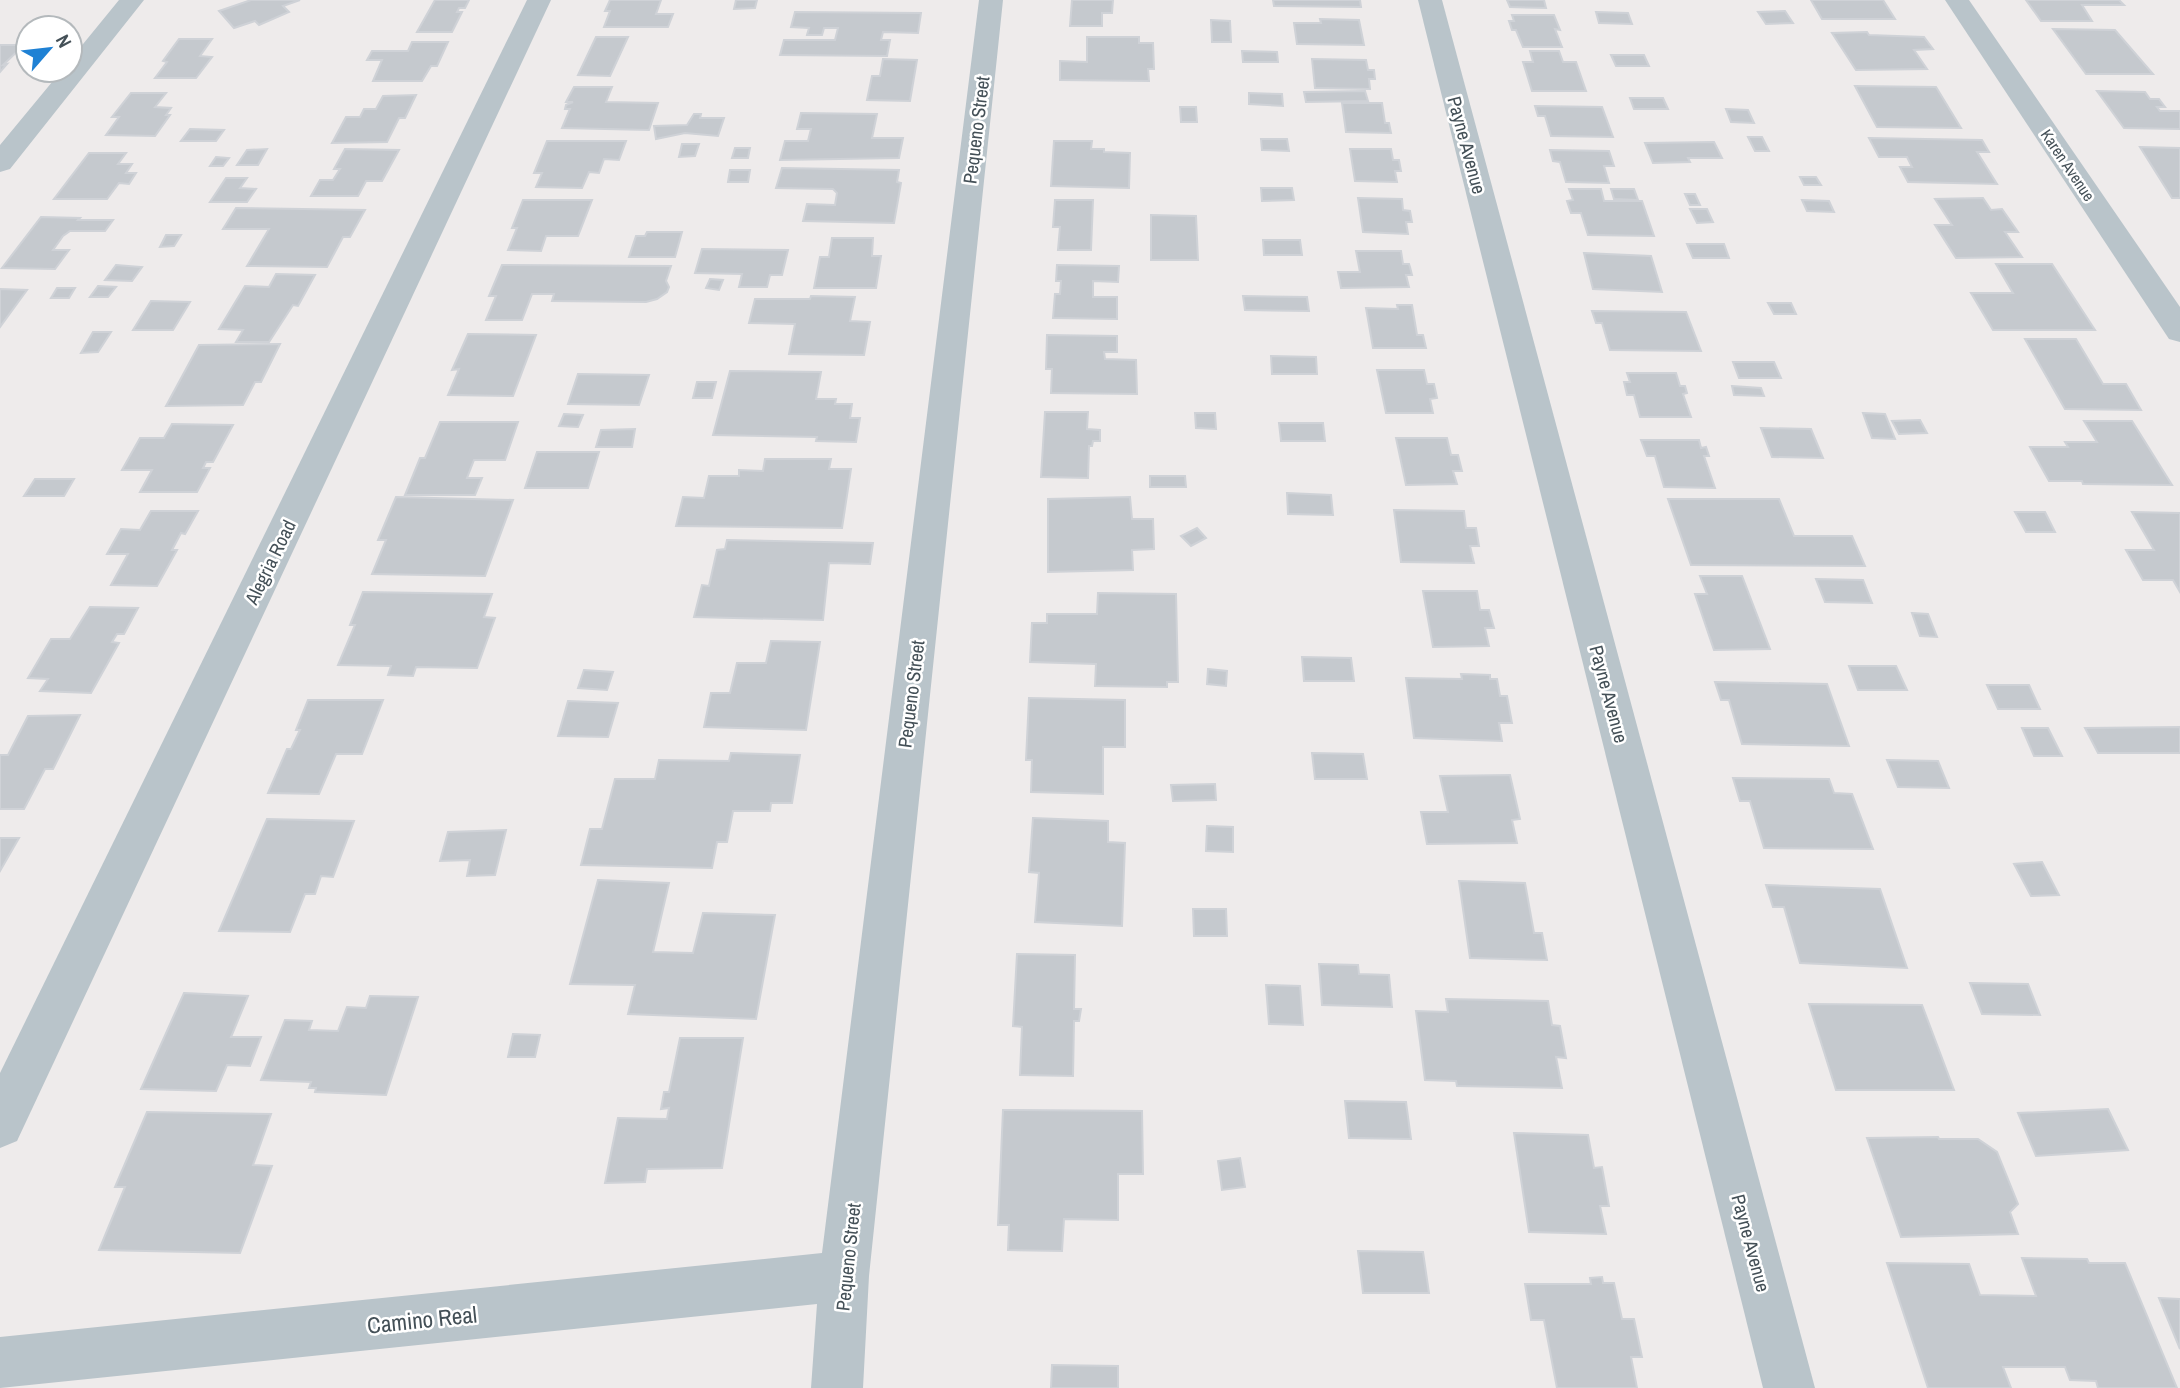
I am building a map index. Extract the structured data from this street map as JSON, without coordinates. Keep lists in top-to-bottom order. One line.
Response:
{"streets":{"street":["Pequeno Street","Payne Avenue","Karen Avenue","Alegria Road","Camino Real"]},"crossings":[["Pequeno Street","Camino Real"]],"north":"top right"}
